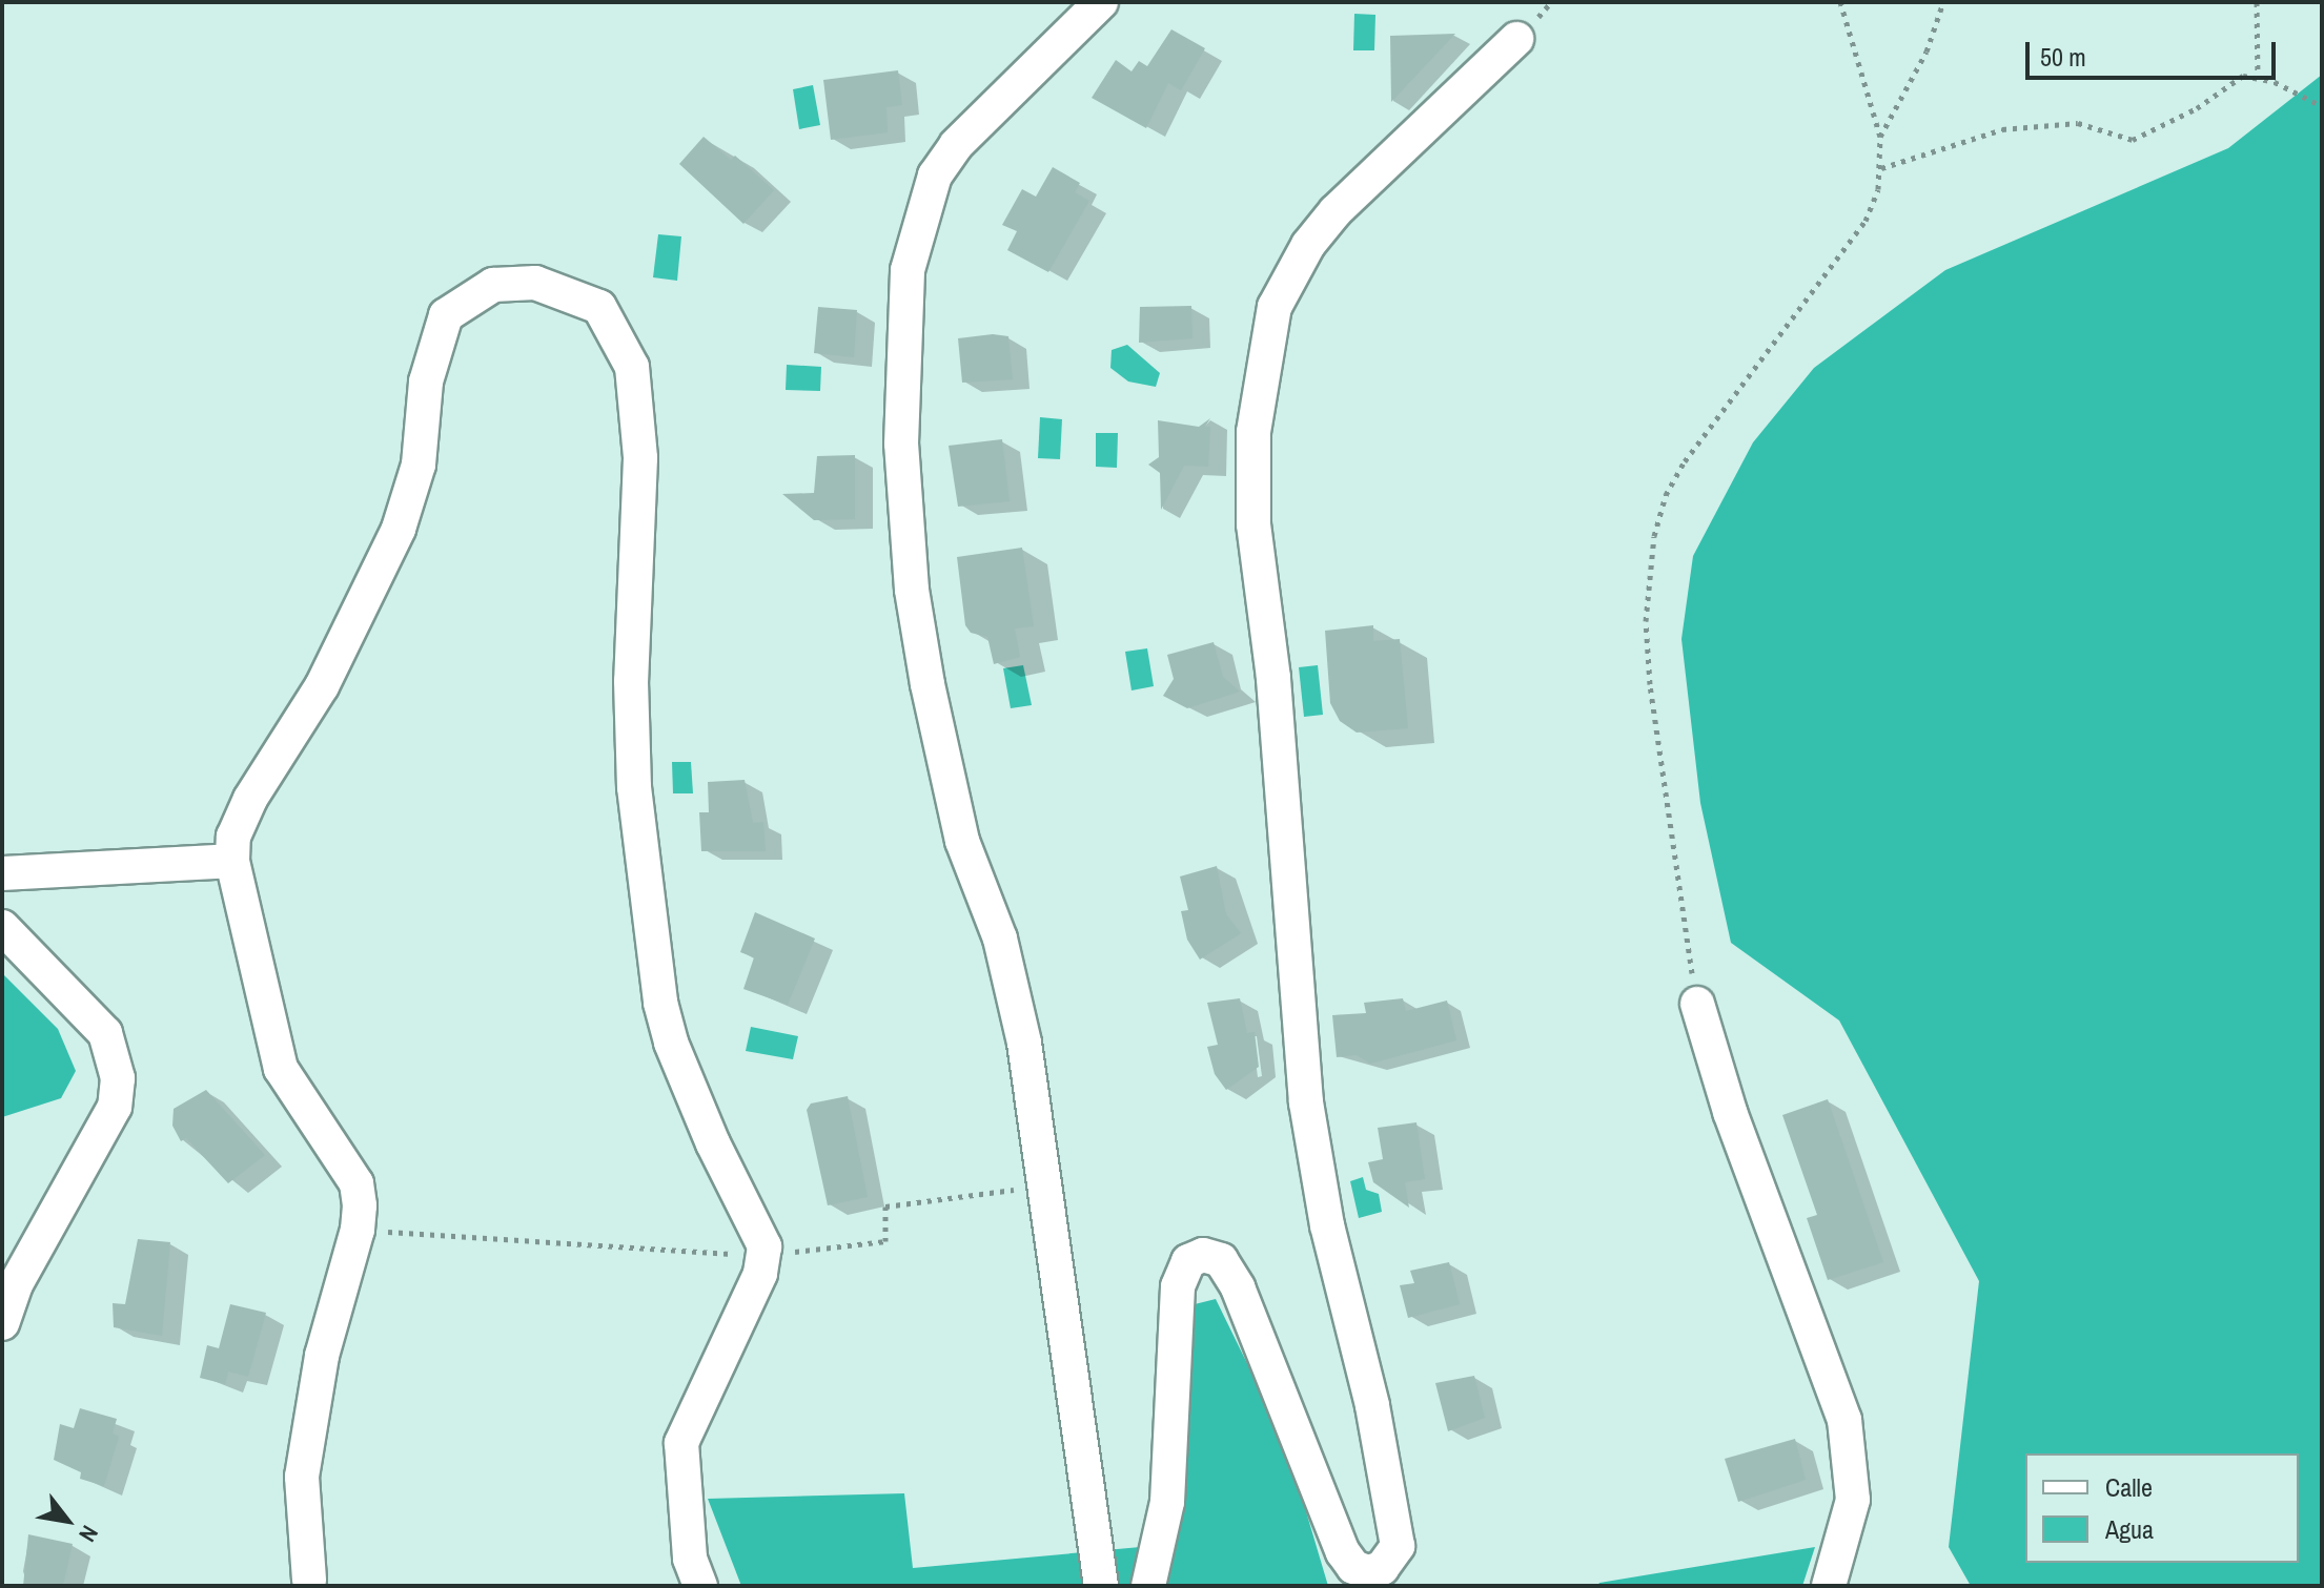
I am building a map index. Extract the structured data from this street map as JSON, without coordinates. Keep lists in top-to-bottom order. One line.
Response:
{"legend":["Calle","Agua"],"scale_bar":"50 m","north":"bottom right"}
